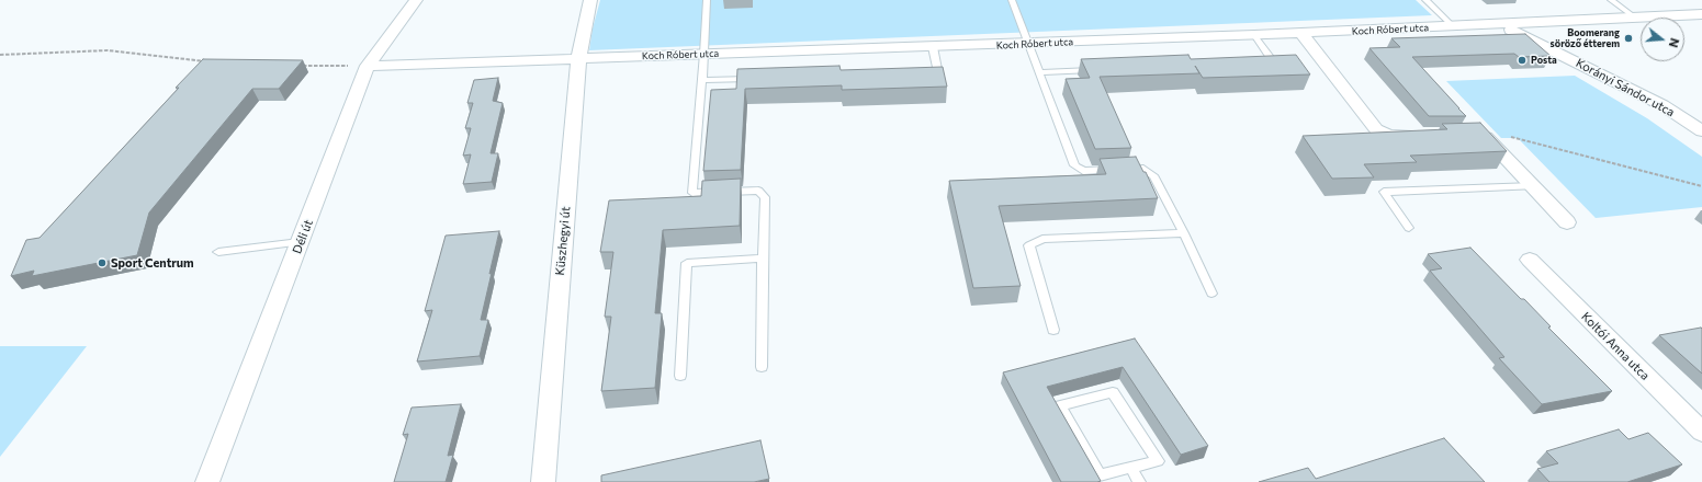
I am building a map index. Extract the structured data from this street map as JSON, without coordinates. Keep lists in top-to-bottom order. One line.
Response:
{"streets":{"street":["Koch Róbert utca","Korányi Sándor utca","Déli út","Küszhegyi út","Koltói Anna utca"]},"crossings":[["Koch Róbert utca","Korányi Sándor utca"],["Koch Róbert utca","Déli út"],["Koch Róbert utca","Küszhegyi út"]],"places":["Boomerang söröző étterem","Posta","Sport Centrum"],"north":"right"}
